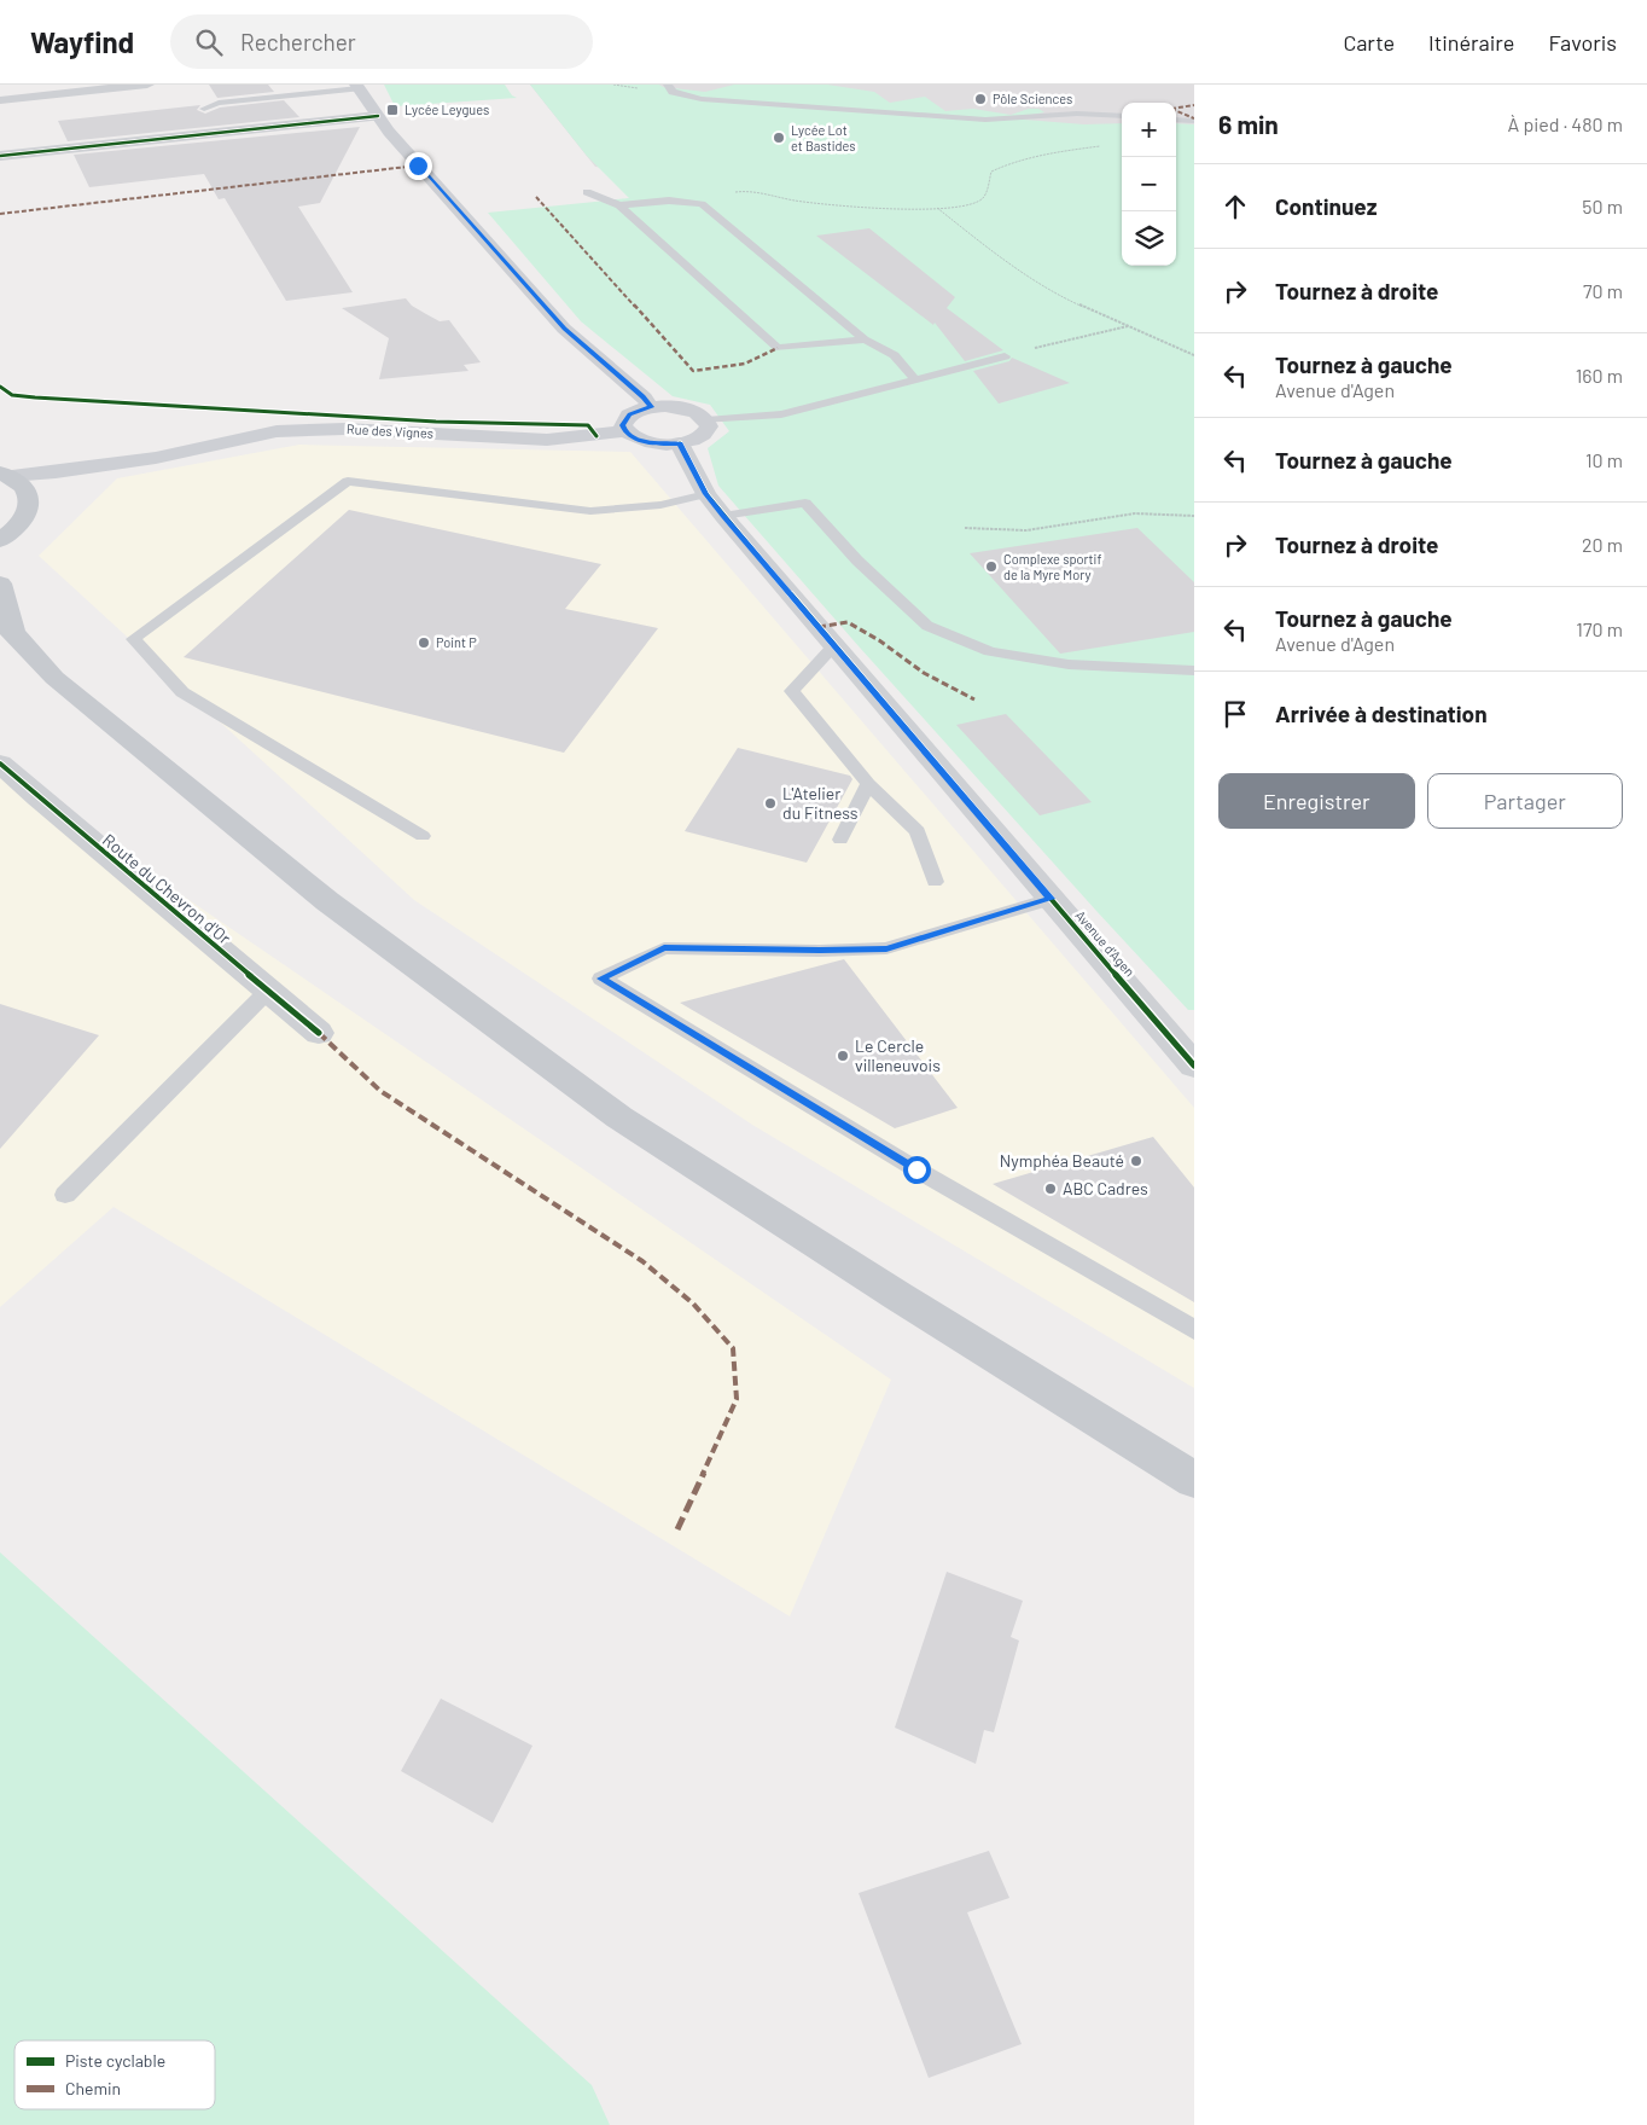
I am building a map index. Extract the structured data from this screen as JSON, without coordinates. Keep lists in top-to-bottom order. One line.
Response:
{"streets":{"main road":["Rue des Vignes"],"street":["Route du Chevron d'Or","Avenue d'Agen"]},"places":{"other":["Pôle Sciences","Lycée Lot et Bastides","Complexe sportif de la Myre Mory","Point P","L'Atelier du Fitness","Le Cercle villeneuvois","Nymphéa Beauté","ABC Cadres"],"transit":["Lycée Leygues"]},"legend":["Piste cyclable","Chemin"],"page":{"header":"Wayfind","search":"Rechercher","nav":["Carte","Itinéraire","Favoris"],"heading":["6 min","À pied · 480 m"],"map_buttons":["+","−"],"list":[["Continuez","50 m"],["Tournez à droite","70 m"],["Tournez à gauche","Avenue d'Agen","160 m"],["Tournez à gauche","10 m"],["Tournez à droite","20 m"],["Tournez à gauche","Avenue d'Agen","170 m"],"Arrivée à destination"],"buttons":["Enregistrer","Partager"]}}
